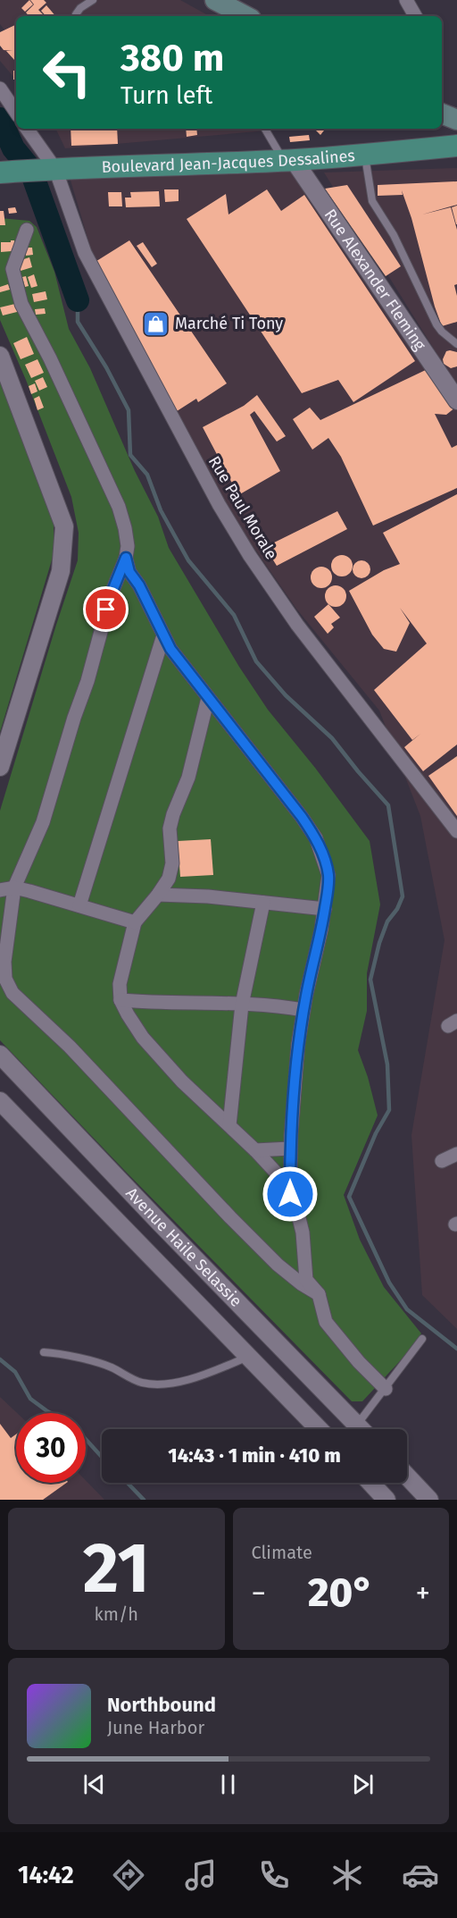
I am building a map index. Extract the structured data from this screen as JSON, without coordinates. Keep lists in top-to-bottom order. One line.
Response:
{"streets":{"main road":["Boulevard Jean-Jacques Dessalines"],"street":["Rue Alexander Fleming","Rue Paul Morale","Avenue Haile Selassie"]},"crossings":[["Boulevard Jean-Jacques Dessalines","Rue Alexander Fleming"],["Boulevard Jean-Jacques Dessalines","Rue Paul Morale"]],"places":{"shop":["Marché Ti Tony"]},"page":{"turn":["380 m","Turn left"],"limit":"30","trip":"14:43 · 1 min · 410 m","tile":[["21","km/h"],"Climate"],"heat":["−","20°","+"],"song":["Northbound","June Harbor"],"tabs":"14:42"}}
